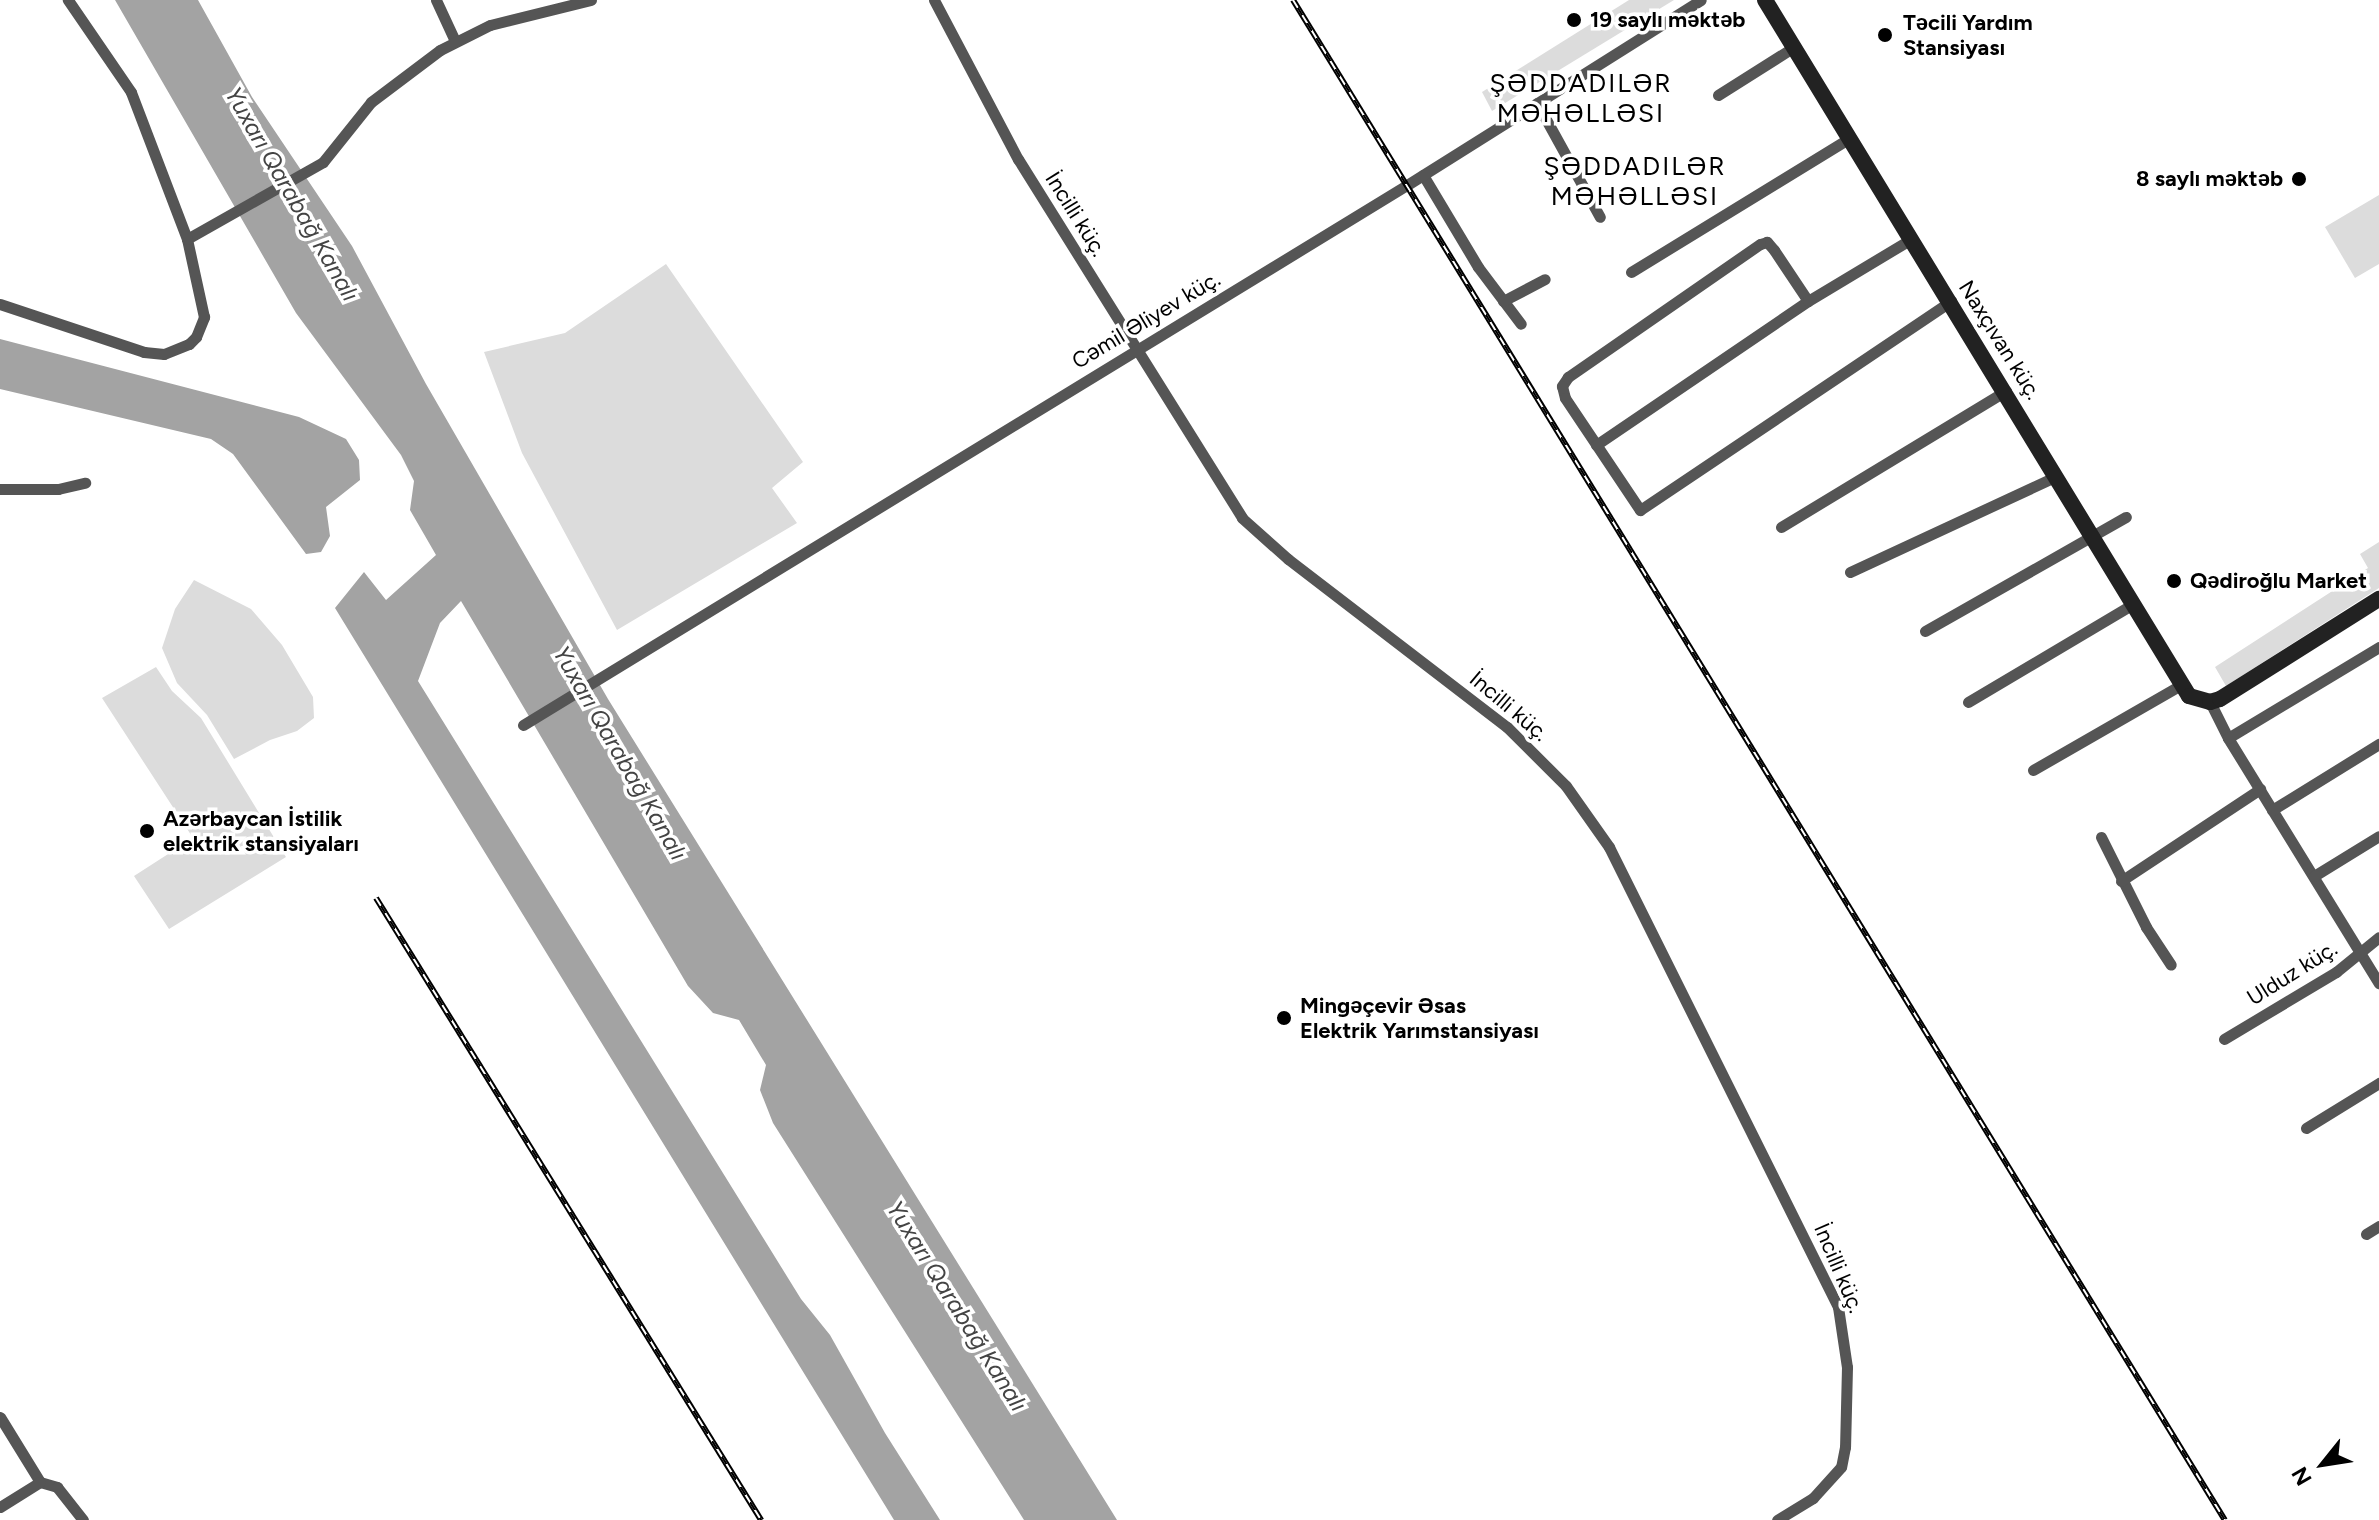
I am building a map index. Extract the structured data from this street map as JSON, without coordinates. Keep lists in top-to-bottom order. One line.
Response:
{"streets":{"street":["İncilli küç.","Cəmil Əliyev küç.","Naxçıvan küç.","Ulduz küç."]},"crossings":[["İncilli küç.","Cəmil Əliyev küç."],["Naxçıvan küç.","Ulduz küç."]],"districts":["ŞƏDDADILƏR MƏHƏLLƏSI","ŞƏDDADILƏR MƏHƏLLƏSI"],"water":["Yuxarı Qarabağ Kanalı"],"places":["19 saylı məktəb","Təcili Yardım Stansiyası","8 saylı məktəb","Qədiroğlu Market","Azərbaycan İstilik elektrik stansiyaları","Mingəçevir Əsas Elektrik Yarımstansiyası"],"north":"bottom left"}
